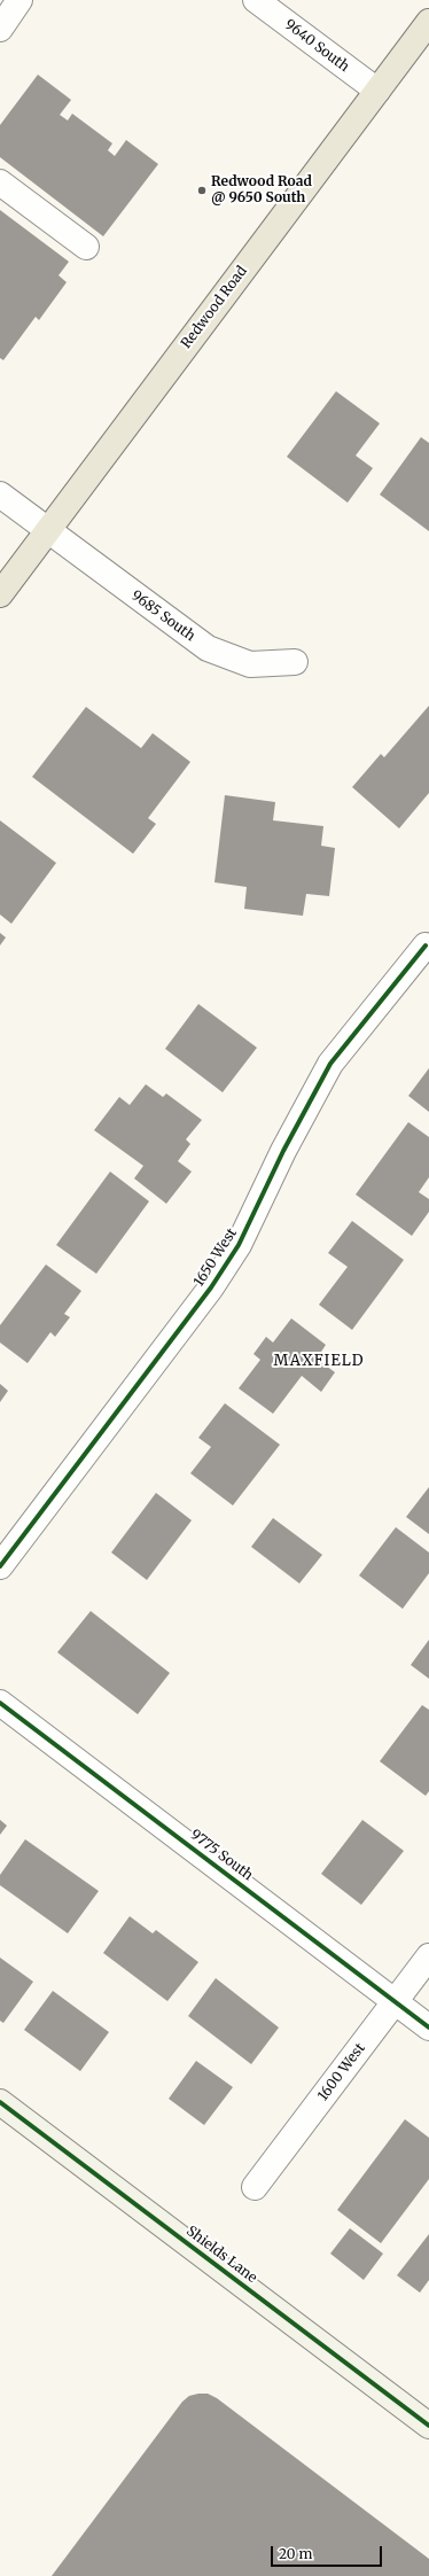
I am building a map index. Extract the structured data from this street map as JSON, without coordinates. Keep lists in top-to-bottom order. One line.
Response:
{"streets":{"main road":["Redwood Road","Shields Lane"],"street":["9640 South","9685 South","1650 West","9775 South","1600 West"]},"crossings":[["9640 South","Redwood Road"],["Redwood Road","9685 South"],["9775 South","1600 West"]],"districts":["MAXFIELD"],"places":["Redwood Road @ 9650 South"],"scale_bar":"20 m"}
